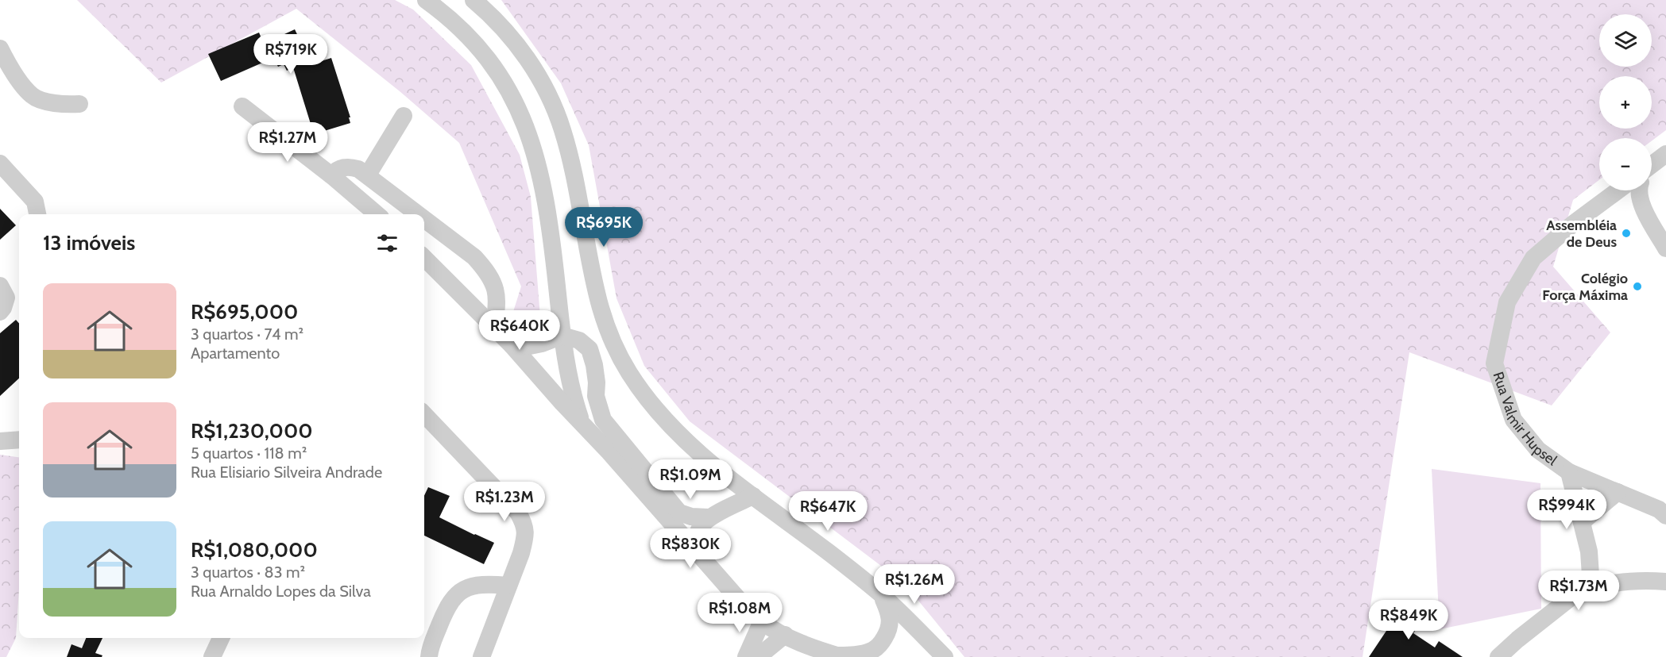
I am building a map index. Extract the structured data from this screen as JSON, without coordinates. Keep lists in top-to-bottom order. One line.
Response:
{"streets":{"street":["Rua Valmir Hupsel"]},"places":["Assembléia de Deus","Colégio Força Máxima"],"page":{"map_buttons":["+","−"],"price":["R$719K","R$1.27M","R$695K","R$640K","R$1.09M","R$1.23M","R$994K","R$647K","R$830K","R$1.26M","R$1.73M","R$1.08M","R$849K"],"heading":"13 imóveis","list":[{"name":"R$695,000","note":"3 quartos · 74 m² · Apartamento"},{"name":"R$1,230,000","note":"5 quartos · 118 m² · Rua Elisiario Silveira Andrade"},{"name":"R$1,080,000","note":"3 quartos · 83 m² · Rua Arnaldo Lopes da Silva"}]}}
